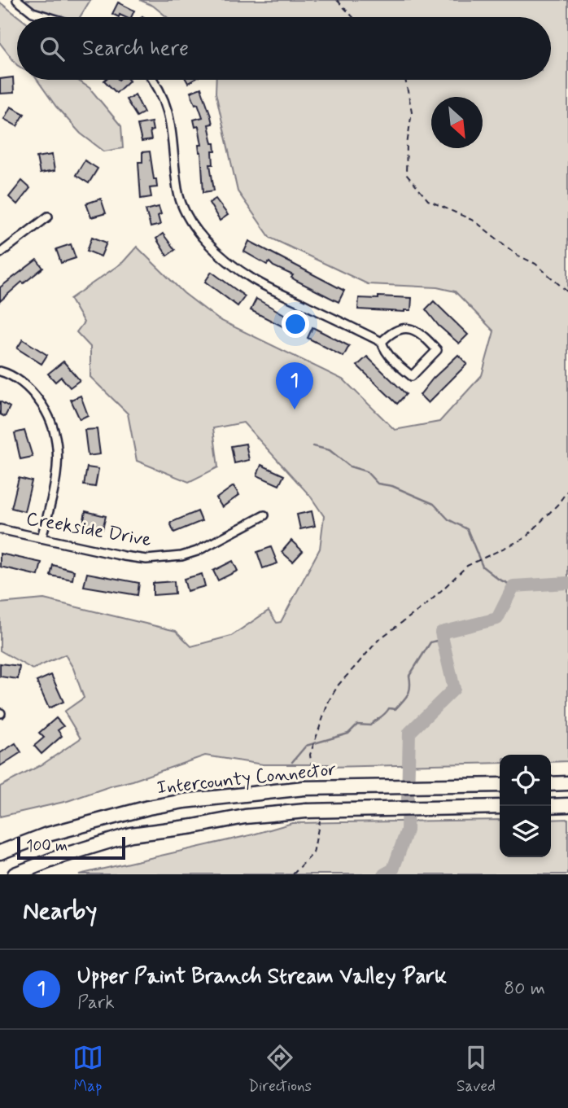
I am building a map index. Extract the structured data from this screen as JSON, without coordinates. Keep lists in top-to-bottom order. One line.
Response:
{"streets":{"highway":["Intercounty Connector"],"street":["Creekside Drive"]},"scale_bar":"100 m","north":"bottom right","page":{"search":"Search here","pins":"1","scale":"100 m","heading":"Nearby","list":[{"mark":"1","name":"Upper Paint Branch Stream Valley Park","note":"Park","value":"80 m"}],"nav":["Map","Directions","Saved"]}}
